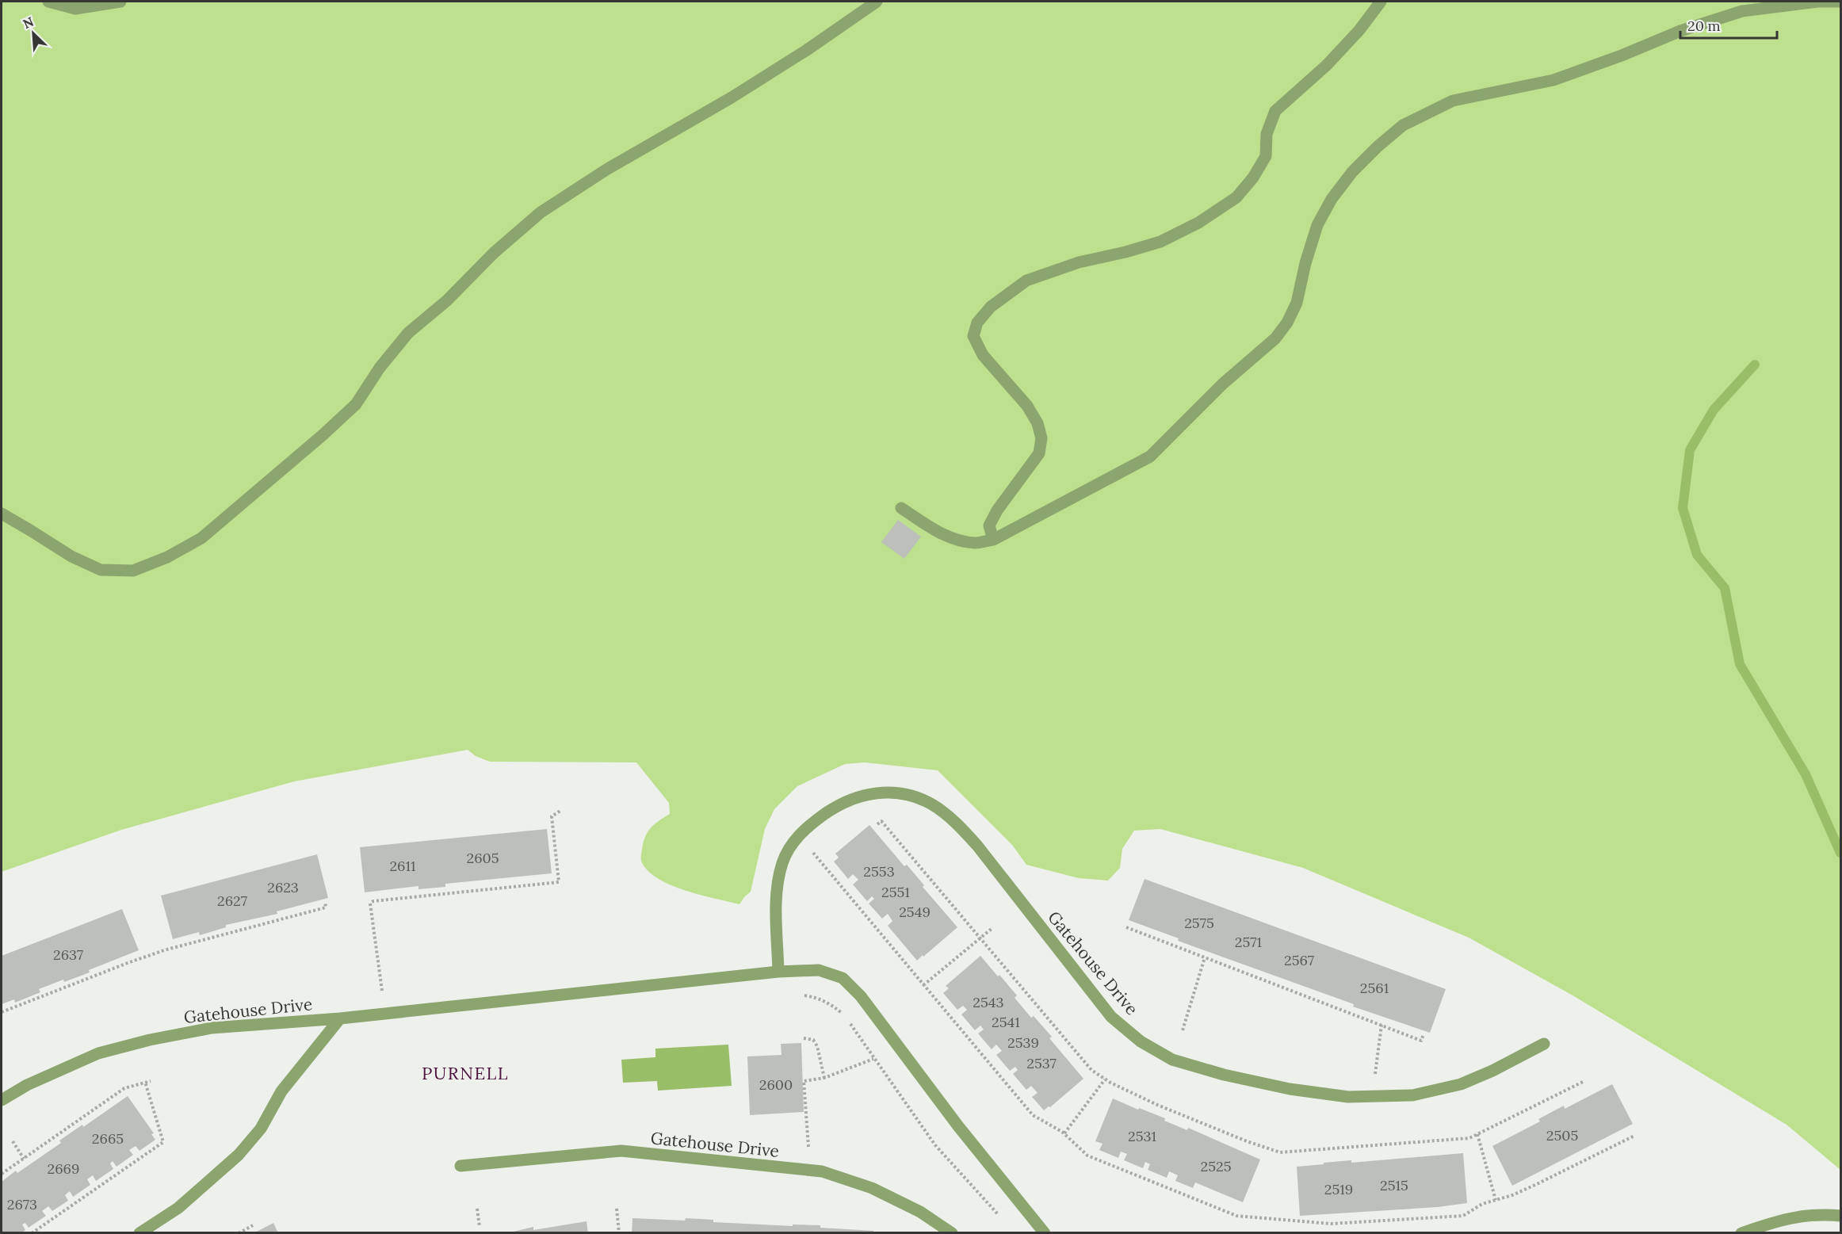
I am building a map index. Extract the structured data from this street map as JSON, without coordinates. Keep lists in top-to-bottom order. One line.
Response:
{"streets":{"street":["Gatehouse Drive"]},"districts":["PURNELL"],"house_numbers":["2605","2611","2553","2623","2551","2627","2549","2575","2571","2637","2567","2561","2543","2541","2539","2537","2600","2505","2531","2665","2525","2669","2515","2519","2673"],"scale_bar":"20 m","north":"top left"}
